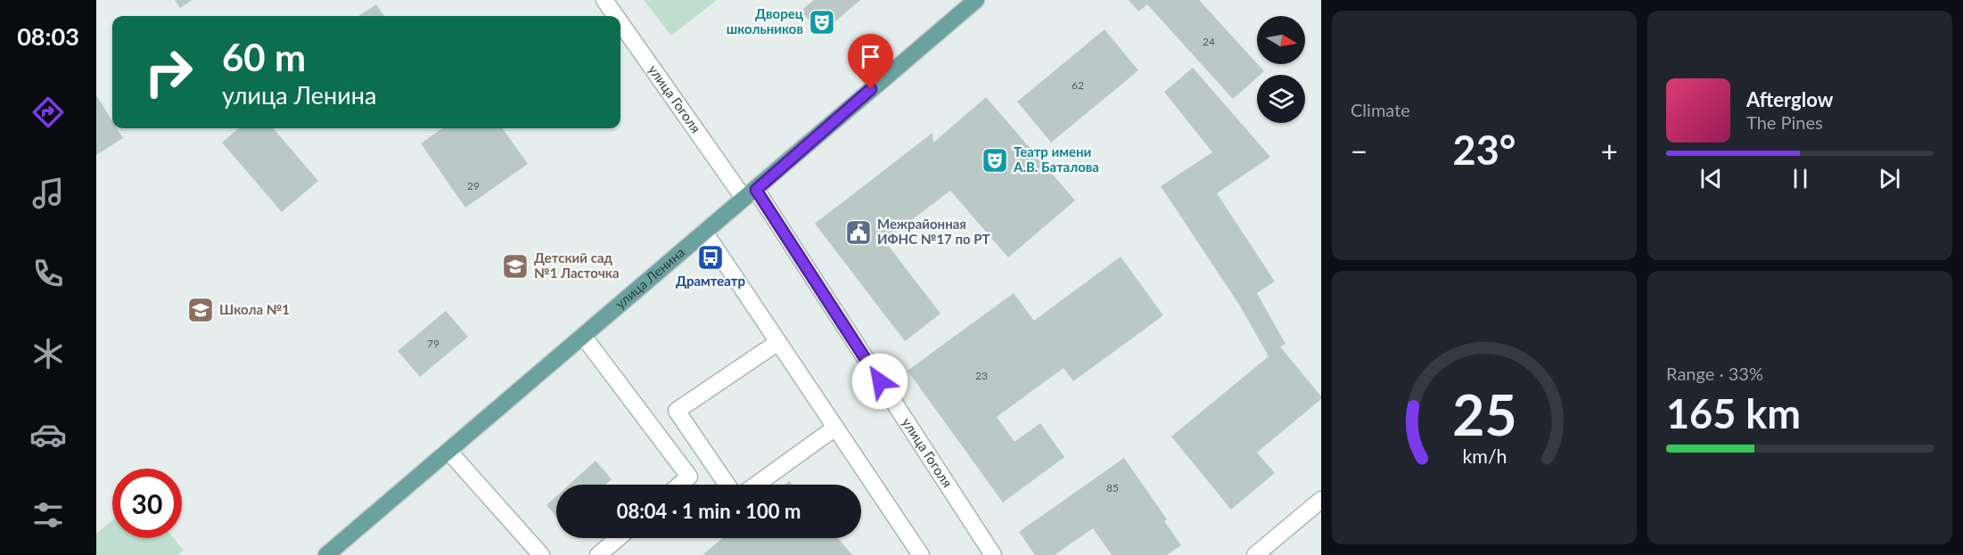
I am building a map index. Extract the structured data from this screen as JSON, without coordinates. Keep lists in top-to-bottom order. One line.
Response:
{"streets":{"main road":["улица Ленина"],"street":["улица Гоголя"]},"crossings":[["улица Гоголя","улица Ленина"]],"places":{"theatre":["Дворец школьников","Театр имени А.В. Баталова"],"public building":["Межрайонная ИФНС №17 по РТ"],"bus stop":["Драмтеатр"],"school or university":["Детский сад №1 Ласточка","Школа №1"]},"house_numbers":["24","62","29","79","23","85"],"north":"right","page":{"tabs":"08:03","tile":["Climate",["Range · 33%","165 km"]],"turn":["60 m","улица Ленина"],"song":["Afterglow","The Pines"],"heat":["−","23°","+"],"limit":"30","trip":"08:04 · 1 min · 100 m","gauge":["25","km/h"]}}
